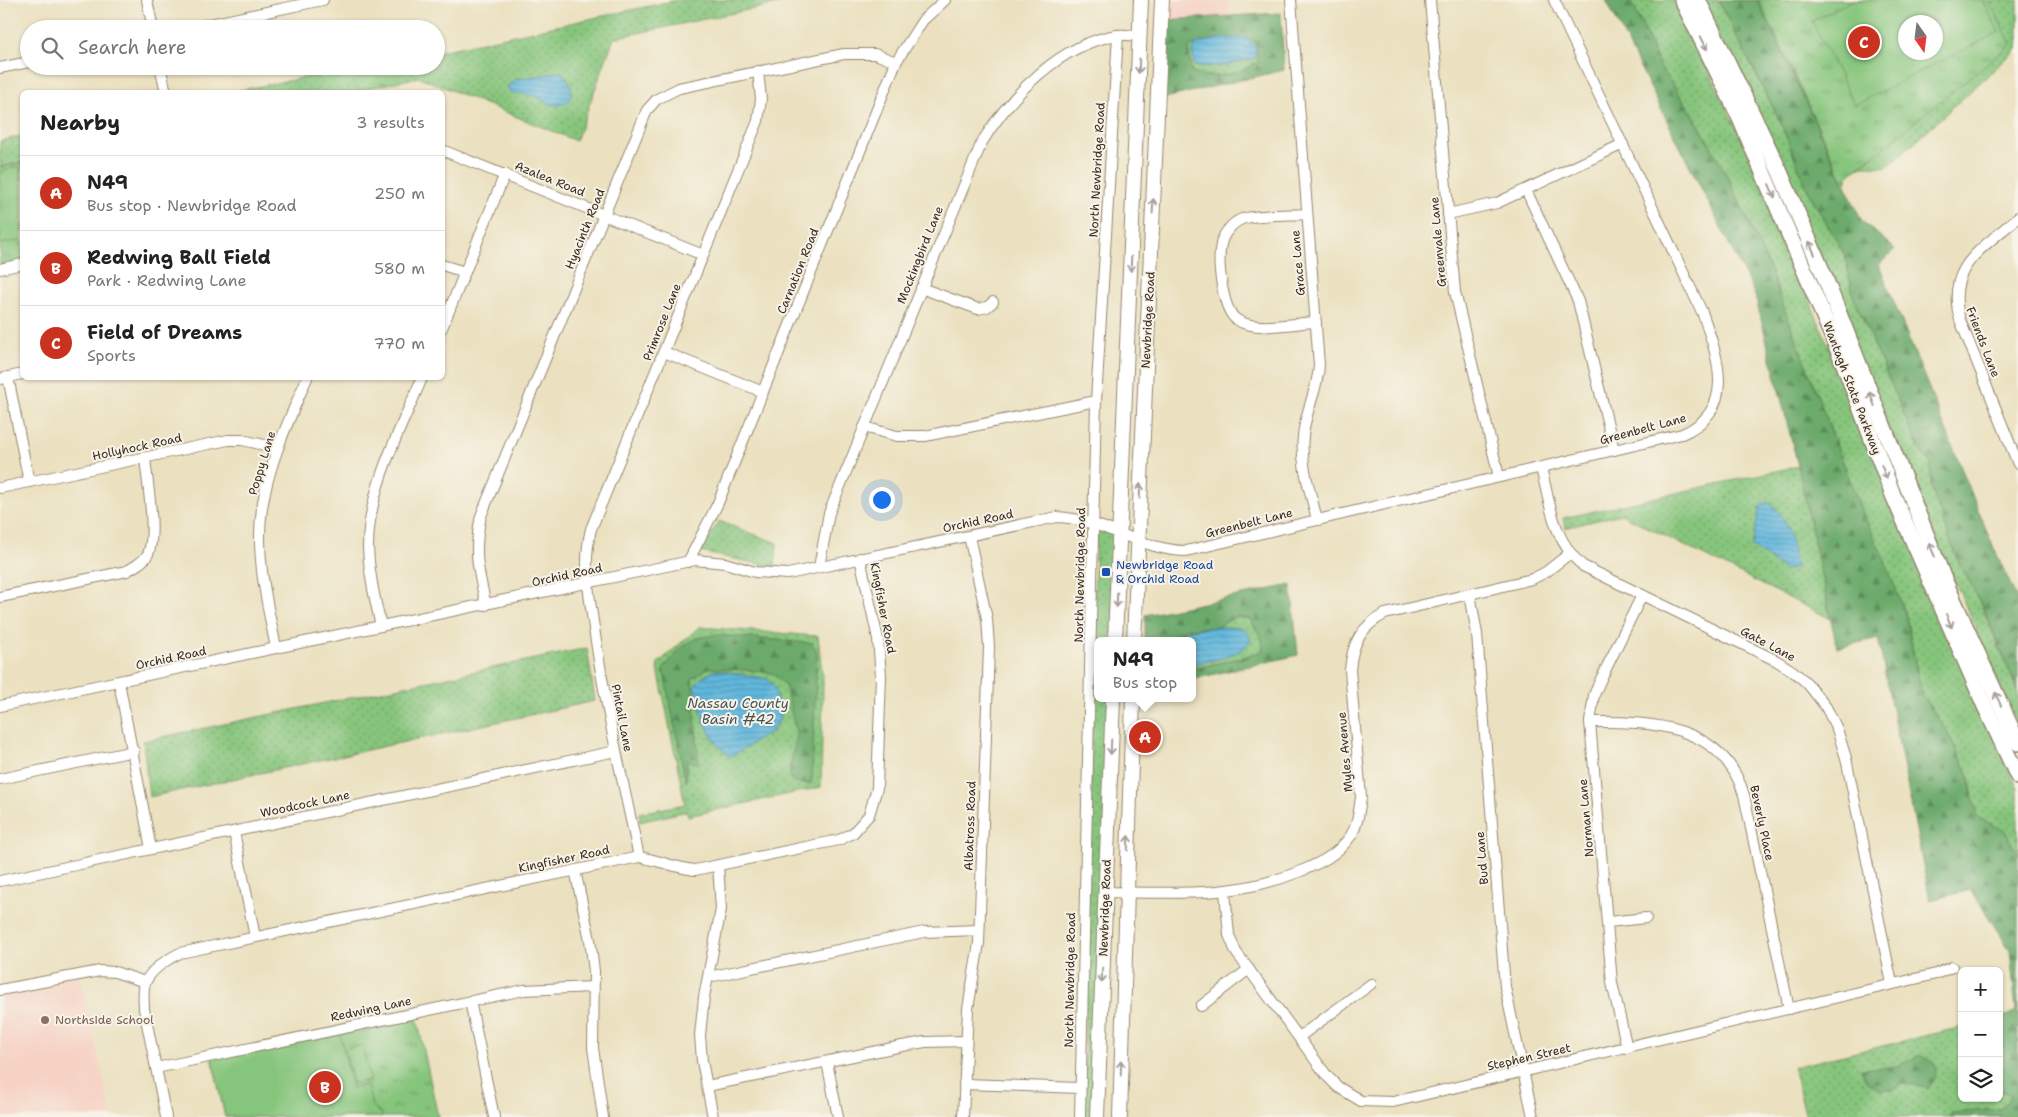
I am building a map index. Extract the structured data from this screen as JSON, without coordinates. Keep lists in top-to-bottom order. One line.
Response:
{"streets":{"highway":["Wantagh State Parkway"],"main road":["Newbridge Road"],"street":["North Newbridge Road","Azalea Road","Hyacinth Road","Greenvale Lane","Mockingbird Lane","Grace Lane","Carnation Road","Primrose Lane","Friends Lane","Greenbelt Lane","Hollyhock Road","Poppy Lane","Orchid Road","Kingfisher Road","Gate Lane","Pintail Lane","Myles Avenue","Woodcock Lane","Norman Lane","Beverly Place","Albatross Road","Bud Lane","Redwing Lane","Stephen Street"]},"crossings":[["North Newbridge Road","Mockingbird Lane"],["North Newbridge Road","Orchid Road"],["Azalea Road","Hyacinth Road"],["Azalea Road","Primrose Lane"],["Hyacinth Road","Carnation Road"],["Hyacinth Road","Primrose Lane"],["Hyacinth Road","Orchid Road"],["Greenvale Lane","Greenbelt Lane"],["Mockingbird Lane","Newbridge Road"],["Mockingbird Lane","Orchid Road"],["Grace Lane","Greenbelt Lane"],["Carnation Road","Orchid Road"],["Newbridge Road","Greenbelt Lane"],["Newbridge Road","Orchid Road"],["Newbridge Road","Myles Avenue"],["Primrose Lane","Orchid Road"],["Primrose Lane","Pintail Lane"],["Greenbelt Lane","Orchid Road"],["Greenbelt Lane","Gate Lane"],["Hollyhock Road","Poppy Lane"],["Poppy Lane","Orchid Road"],["Orchid Road","Kingfisher Road"],["Orchid Road","Pintail Lane"],["Orchid Road","Albatross Road"],["Kingfisher Road","Pintail Lane"],["Gate Lane","Myles Avenue"],["Gate Lane","Norman Lane"],["Gate Lane","Stephen Street"],["Pintail Lane","Woodcock Lane"],["Myles Avenue","Bud Lane"],["Myles Avenue","Stephen Street"],["Norman Lane","Beverly Place"],["Norman Lane","Stephen Street"],["Beverly Place","Stephen Street"],["Bud Lane","Stephen Street"]],"water":["Nassau County Basin #42"],"places":{"transit":["Newbridge Road & Orchid Road"],"other":["Northside School"]},"north":"bottom","page":{"search":"Search here","pins":["C","A","B"],"heading":["Nearby","3 results"],"list":[{"mark":"A","name":"N49","note":"Bus stop · Newbridge Road","value":"250 m"},{"mark":"B","name":"Redwing Ball Field","note":"Park · Redwing Lane","value":"580 m"},{"mark":"C","name":"Field of Dreams","note":"Sports","value":"770 m"}],"popup":["N49","Bus stop"],"map_buttons":["+","−"]}}
